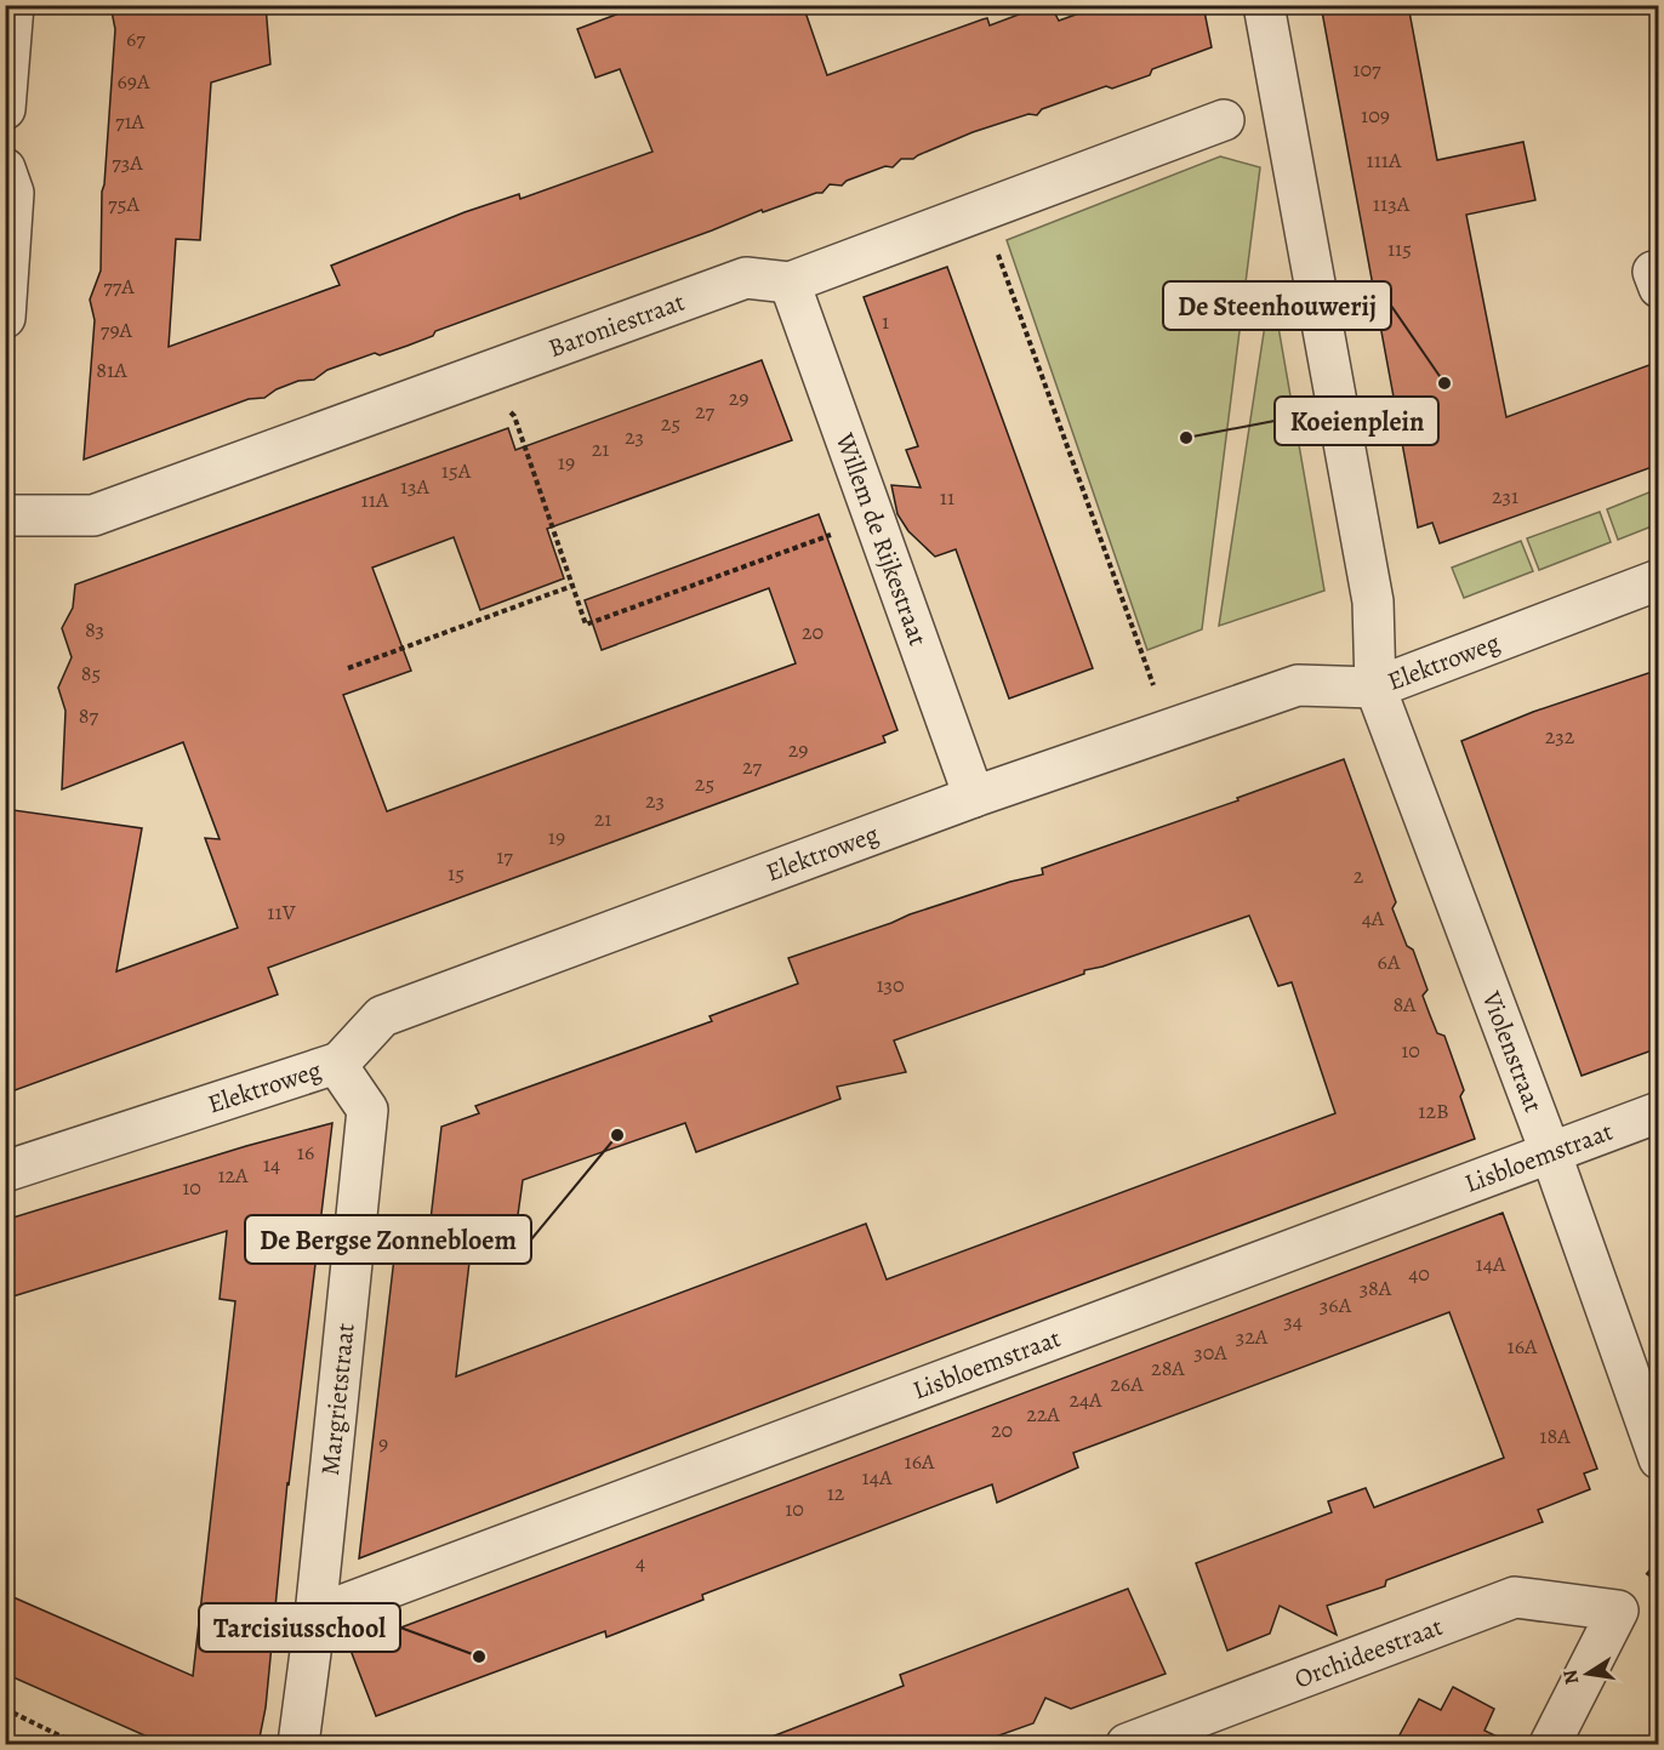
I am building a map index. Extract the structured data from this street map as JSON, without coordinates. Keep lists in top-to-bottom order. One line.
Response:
{"streets":{"street":["Baroniestraat","Willem de Rijkestraat","Elektroweg","Violenstraat","Lisbloemstraat","Margrietstraat","Orchideestraat"]},"crossings":[["Baroniestraat","Willem de Rijkestraat"],["Willem de Rijkestraat","Elektroweg"],["Elektroweg","Violenstraat"],["Elektroweg","Margrietstraat"],["Violenstraat","Lisbloemstraat"],["Lisbloemstraat","Margrietstraat"]],"places":["De Steenhouwerij","Koeienplein","De Bergse Zonnebloem","Tarcisiusschool"],"house_numbers":["67","107","69A","109","71A","111A","73A","75A","113A","115","77A","1","79A","81A","29","27","25","23","21","19","15A","13A","231","11","11A","83","20","85","87","232","29","27","25","23","21","19","17","15","2","11V","4A","6A","130","8A","10","12B","16","14","12A","10","14A","40","38A","36A","34","32A","16A","30A","28A","26A","24A","22A","20","18A","9","16A","14A","12","10","4"],"north":"left"}
